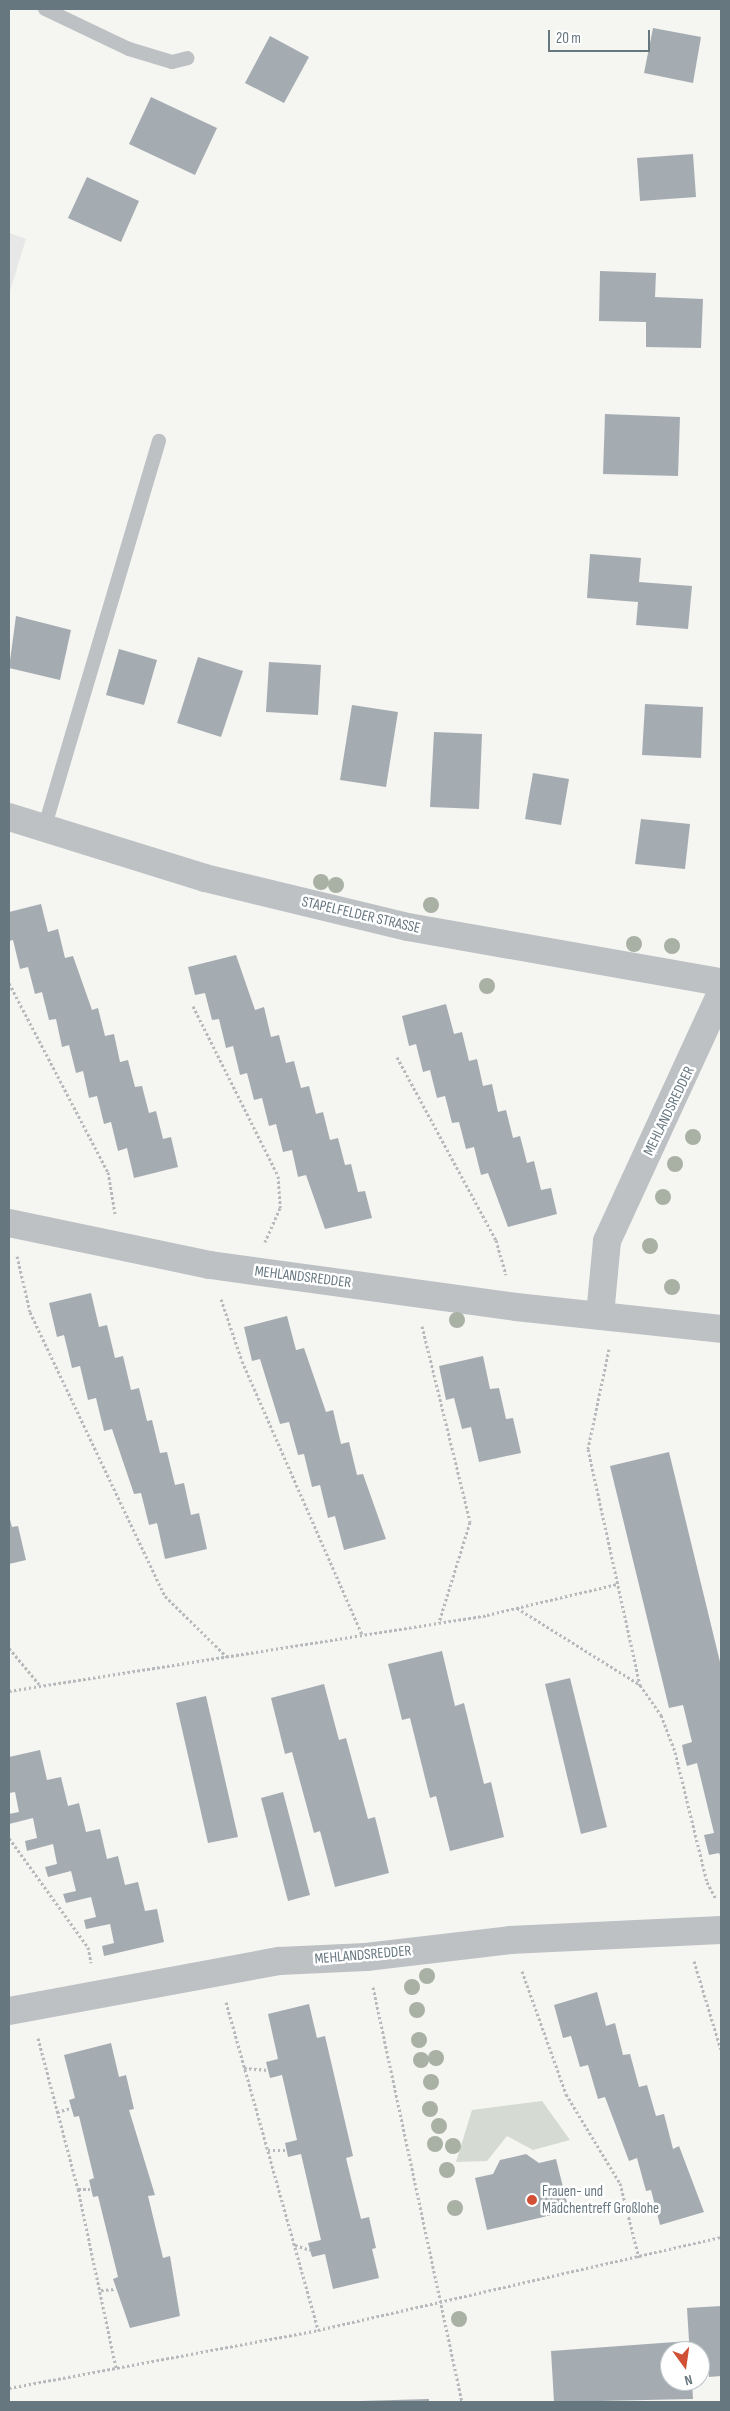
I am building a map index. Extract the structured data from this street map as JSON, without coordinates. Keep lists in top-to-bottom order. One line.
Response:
{"streets":{"street":["STAPELFELDER STRASSE","MEHLANDSREDDER"]},"places":["Frauen- und Mädchentreff Großlohe"],"scale_bar":"20 m","north":"bottom"}
